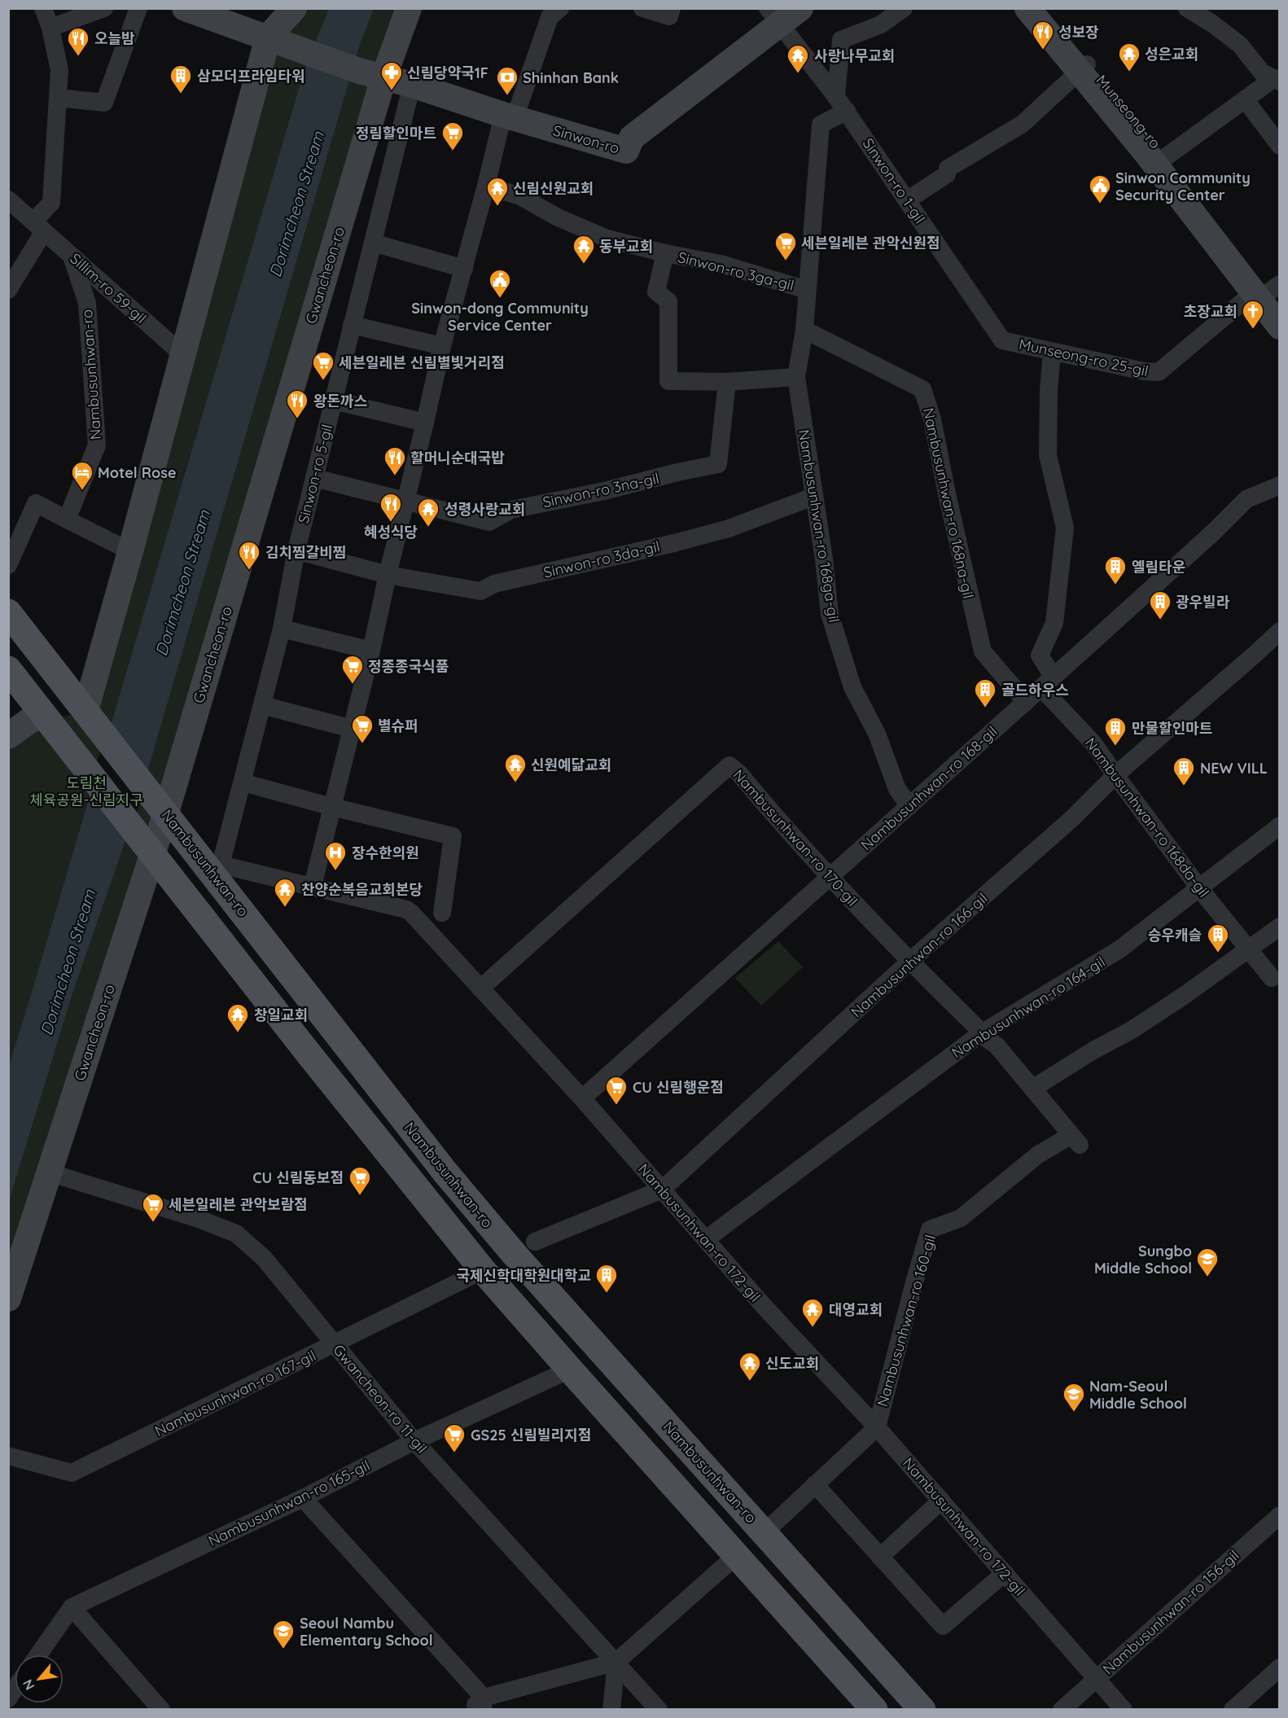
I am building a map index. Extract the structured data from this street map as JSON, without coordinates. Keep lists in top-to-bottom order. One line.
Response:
{"streets":{"main road":["Munseong-ro","Sinwon-ro","Gwancheon-ro","Nambusunhwan-ro"],"street":["Sinwon-ro 1-gil","Sinwon-ro 3ga-gil","Sillim-ro 59-gil","Munseong-ro 25-gil","Sinwon-ro 5-gil","Sinwon-ro 3na-gil","Nambusunhwan-ro 168na-gil","Nambusunhwan-ro 168ga-gil","Sinwon-ro 3da-gil","Nambusunhwan-ro 168-gil","Nambusunhwan-ro 168da-gil","Nambusunhwan-ro 170-gil","Nambusunhwan-ro 166-gil","Nambusunhwan-ro 164-gil","Nambusunhwan-ro 172-gil","Nambusunhwan-ro 160-gil","Nambusunhwan-ro 167-gil","Gwancheon-ro 11-gil","Nambusunhwan-ro 165-gil","Nambusunhwan-ro 156-gil"]},"crossings":[["Sinwon-ro","Sinwon-ro 1-gil"],["Sinwon-ro","Gwancheon-ro"],["Sinwon-ro","Sinwon-ro 5-gil"],["Sinwon-ro 1-gil","Munseong-ro 25-gil"],["Sinwon-ro 1-gil","Nambusunhwan-ro 168ga-gil"],["Sinwon-ro 3ga-gil","Sinwon-ro 3na-gil"],["Sinwon-ro 3ga-gil","Nambusunhwan-ro 168ga-gil"],["Gwancheon-ro","Nambusunhwan-ro"],["Gwancheon-ro","Gwancheon-ro 11-gil"],["Sillim-ro 59-gil","Nambusunhwan-ro"],["Munseong-ro 25-gil","Nambusunhwan-ro 168da-gil"],["Nambusunhwan-ro","Sinwon-ro 5-gil"],["Nambusunhwan-ro","Nambusunhwan-ro 172-gil"],["Nambusunhwan-ro","Nambusunhwan-ro 160-gil"],["Sinwon-ro 5-gil","Sinwon-ro 3da-gil"],["Sinwon-ro 5-gil","Nambusunhwan-ro 172-gil"],["Nambusunhwan-ro 168na-gil","Nambusunhwan-ro 168ga-gil"],["Nambusunhwan-ro 168na-gil","Nambusunhwan-ro 168-gil"],["Nambusunhwan-ro 168ga-gil","Sinwon-ro 3da-gil"],["Nambusunhwan-ro 168ga-gil","Nambusunhwan-ro 168-gil"],["Nambusunhwan-ro 168-gil","Nambusunhwan-ro 168da-gil"],["Nambusunhwan-ro 168-gil","Nambusunhwan-ro 170-gil"],["Nambusunhwan-ro 168-gil","Nambusunhwan-ro 172-gil"],["Nambusunhwan-ro 168da-gil","Nambusunhwan-ro 166-gil"],["Nambusunhwan-ro 168da-gil","Nambusunhwan-ro 164-gil"],["Nambusunhwan-ro 170-gil","Nambusunhwan-ro 166-gil"],["Nambusunhwan-ro 170-gil","Nambusunhwan-ro 164-gil"],["Nambusunhwan-ro 170-gil","Nambusunhwan-ro 172-gil"],["Nambusunhwan-ro 170-gil","Nambusunhwan-ro 160-gil"],["Nambusunhwan-ro 166-gil","Nambusunhwan-ro 172-gil"],["Nambusunhwan-ro 164-gil","Nambusunhwan-ro 172-gil"],["Nambusunhwan-ro 172-gil","Nambusunhwan-ro 160-gil"],["Nambusunhwan-ro 172-gil","Nambusunhwan-ro 156-gil"],["Nambusunhwan-ro 167-gil","Gwancheon-ro 11-gil"],["Gwancheon-ro 11-gil","Nambusunhwan-ro 165-gil"]],"water":["Dorimcheon Stream"],"parks":["도림천 체육공원-신림지구"],"places":{"restaurant":["성보장","오늘밤","왕돈까스","할머니순대국밥","혜성식당","김치찜갈비찜"],"temple":["성은교회","사랑나무교회","신림신원교회","동부교회","성령사랑교회","신원예닮교회","찬양순복음교회본당","창일교회","대영교회","신도교회"],"pharmacy":["신림당약국1F"],"building":["삼모더프라임타워","옐림타운","광우빌라","골드하우스","만물할인마트","NEW VILL","승우캐슬","국제신학대학원대학교"],"bank":["Shinhan Bank"],"supermarket":["정림할인마트","세븐일레븐 관악신원점","세븐일레븐 신림별빛거리점","정종종국식품","별슈퍼","CU 신림행운점","CU 신림동보점","세븐일레븐 관악보람점","GS25 신림빌리지점"],"public building":["Sinwon Community Security Center","Sinwon-dong Community Service Center"],"church":["초장교회"],"hotel":["Motel Rose"],"hospital":["장수한의원"],"school or university":["Sungbo Middle School","Nam-Seoul Middle School","Seoul Nambu Elementary School"]},"north":"bottom left"}
